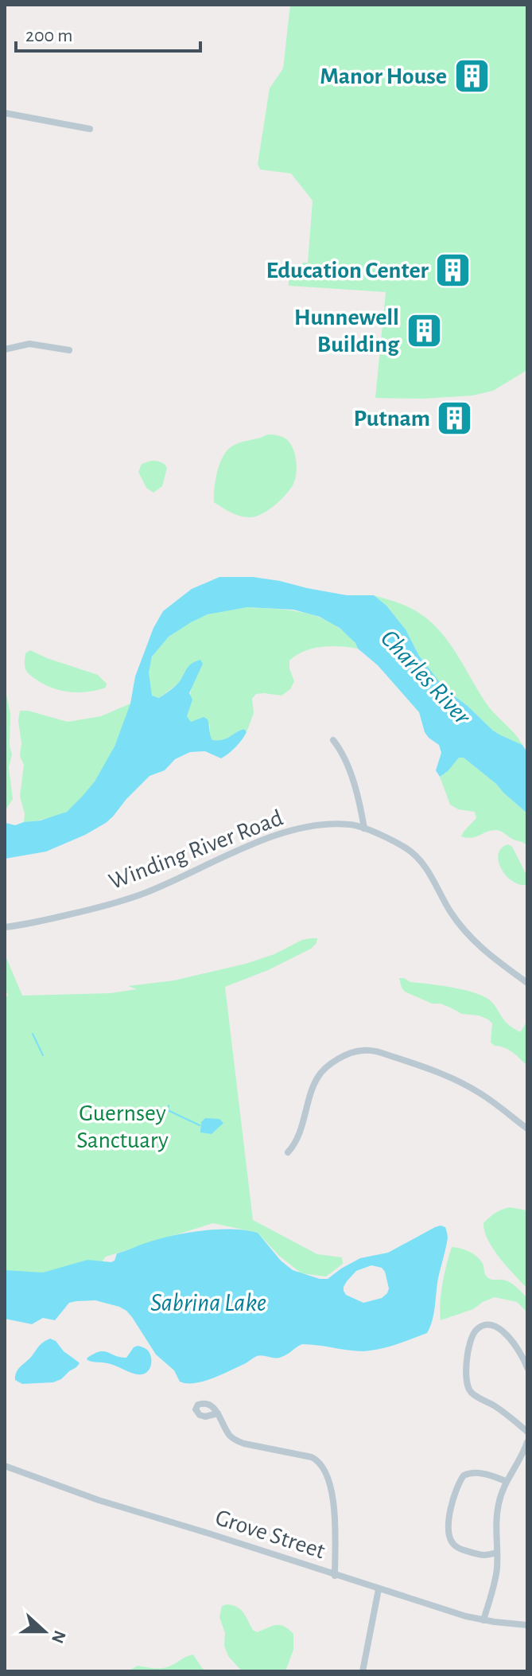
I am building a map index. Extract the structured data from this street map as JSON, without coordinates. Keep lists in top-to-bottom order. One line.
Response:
{"streets":{"street":["Winding River Road","Grove Street"]},"water":["Charles River","Sabrina Lake"],"parks":["Guernsey Sanctuary"],"places":{"building":["Manor House","Education Center","Hunnewell Building","Putnam"]},"scale_bar":"200 m","north":"right"}
